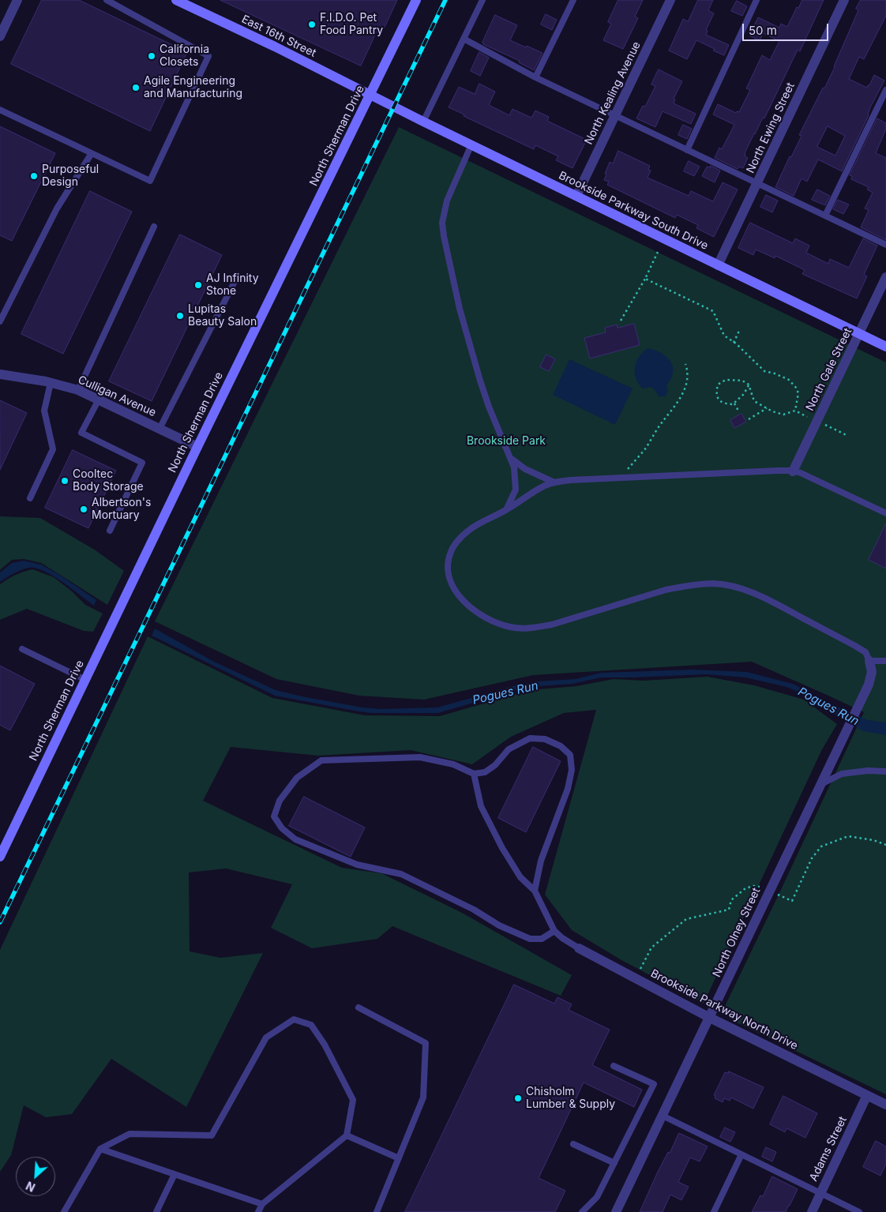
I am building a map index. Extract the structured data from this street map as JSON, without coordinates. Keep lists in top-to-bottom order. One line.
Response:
{"streets":{"main road":["East 16th Street","North Sherman Drive","Brookside Parkway South Drive"],"street":["North Kealing Avenue","North Ewing Street","North Gale Street","Culligan Avenue","North Olney Street","Brookside Parkway North Drive","Adams Street"]},"crossings":[["East 16th Street","North Sherman Drive"],["East 16th Street","Brookside Parkway South Drive"],["North Kealing Avenue","Brookside Parkway South Drive"],["North Ewing Street","Brookside Parkway South Drive"],["North Sherman Drive","Brookside Parkway South Drive"],["North Sherman Drive","Culligan Avenue"],["Brookside Parkway South Drive","North Gale Street"],["North Olney Street","Brookside Parkway North Drive"],["Brookside Parkway North Drive","Adams Street"]],"water":["Pogues Run"],"parks":["Brookside Park"],"places":["F.I.D.O. Pet Food Pantry","California Closets","Agile Engineering and Manufacturing","Purposeful Design","AJ Infinity Stone","Lupitas Beauty Salon","Cooltec Body Storage","Albertson's Mortuary","Chisholm Lumber & Supply"],"scale_bar":"50 m","north":"bottom left"}
